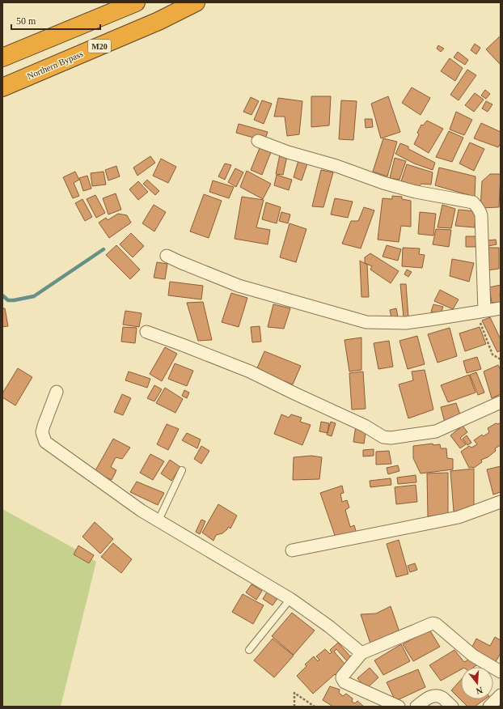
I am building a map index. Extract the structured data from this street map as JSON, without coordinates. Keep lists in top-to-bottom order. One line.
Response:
{"streets":{"highway":["M20","Northern Bypass"]},"scale_bar":"50 m","north":"bottom"}
